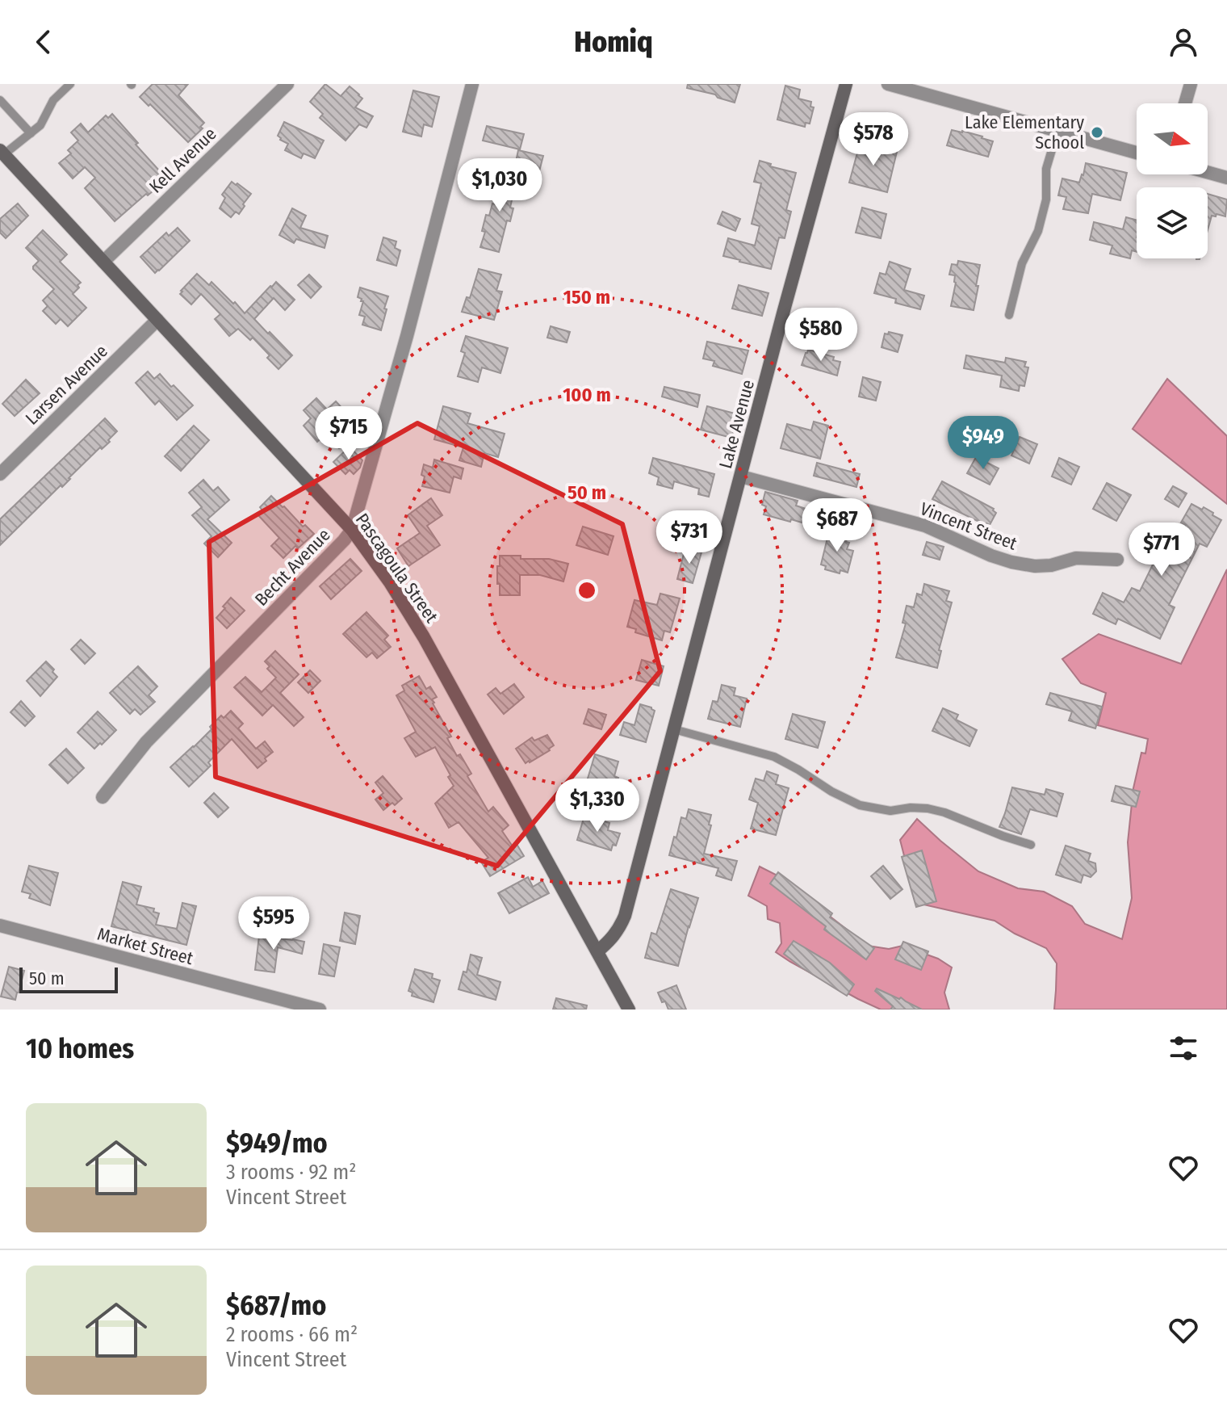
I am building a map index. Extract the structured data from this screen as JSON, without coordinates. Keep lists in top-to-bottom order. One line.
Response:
{"streets":{"street":["Kell Avenue","Larsen Avenue","Lake Avenue","Vincent Street","Becht Avenue","Pascagoula Street","Market Street"]},"crossings":[["Kell Avenue","Pascagoula Street"],["Larsen Avenue","Pascagoula Street"],["Lake Avenue","Vincent Street"],["Lake Avenue","Pascagoula Street"],["Becht Avenue","Pascagoula Street"]],"places":["Lake Elementary School"],"scale_bar":"50 m","north":"right","page":{"header":"Homiq","price":["$578","$1,030","$580","$715","$949","$687","$731","$771","$1,330","$595"],"scale":"50 m","heading":"10 homes","list":[{"name":"$949/mo","note":"3 rooms · 92 m² · Vincent Street"},{"name":"$687/mo","note":"2 rooms · 66 m² · Vincent Street"}]},"rings":["150 m","100 m","50 m"]}
